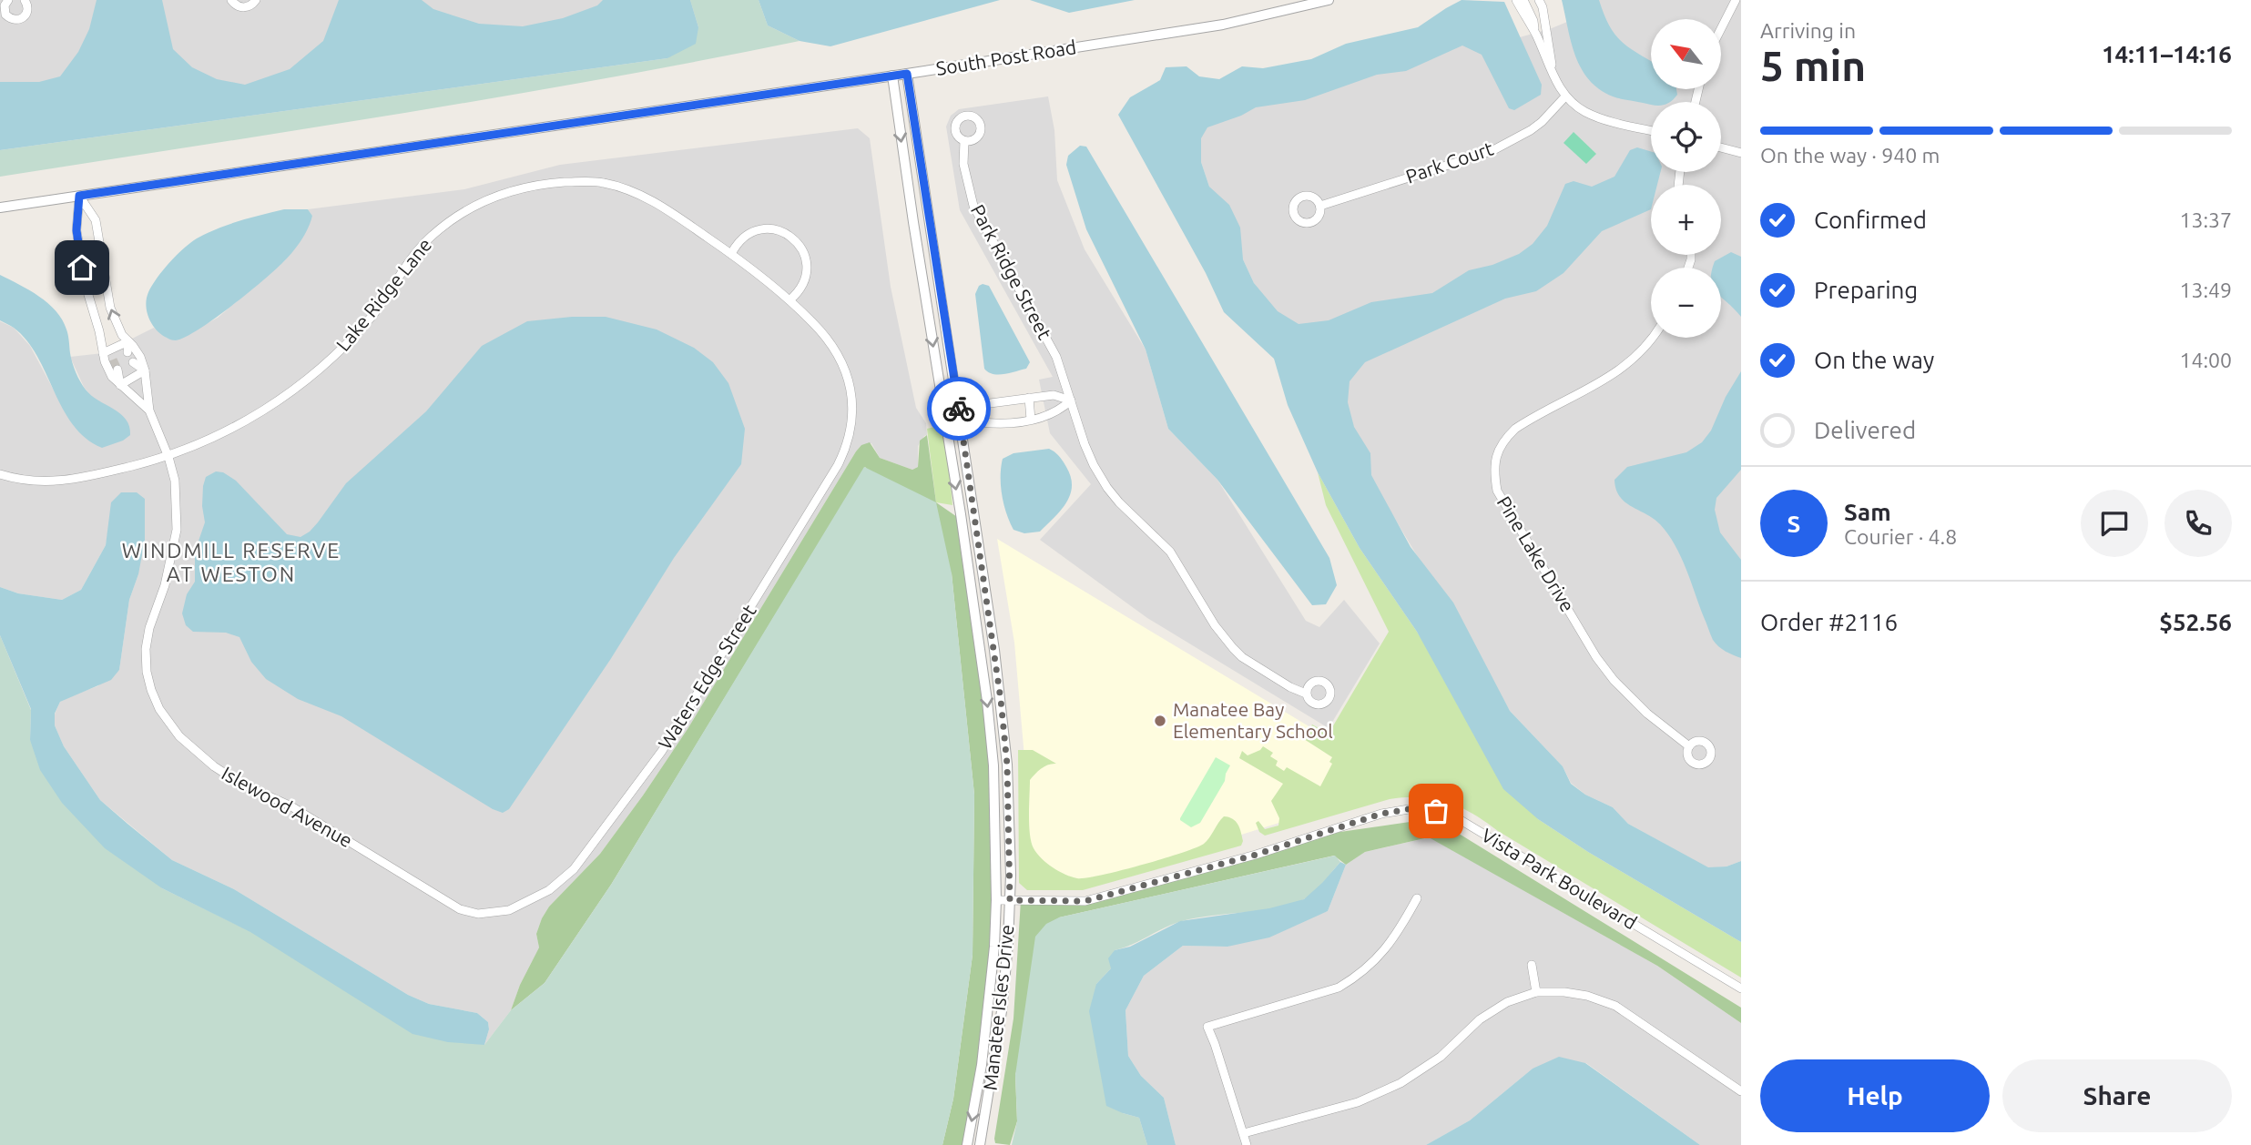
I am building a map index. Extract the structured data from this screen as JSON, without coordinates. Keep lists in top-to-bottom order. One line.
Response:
{"streets":{"street":["South Post Road","Park Court","Park Ridge Street","Lake Ridge Lane","Pine Lake Drive","Waters Edge Street","Islewood Avenue","Vista Park Boulevard","Manatee Isles Drive"]},"crossings":[["South Post Road","Manatee Isles Drive"],["Lake Ridge Lane","Waters Edge Street"],["Lake Ridge Lane","Islewood Avenue"],["Waters Edge Street","Islewood Avenue"],["Vista Park Boulevard","Manatee Isles Drive"]],"districts":["WINDMILL RESERVE AT WESTON"],"places":["Manatee Bay Elementary School"],"north":"top left","page":{"heading":["5 min","Arriving in","14:11–14:16"],"panel":["Sam","Courier · 4.8","Order #2116","$52.56"],"map_buttons":["+","−"],"bar":"On the way · 940 m","list":[["Confirmed","13:37"],["Preparing","13:49"],["On the way","14:00"],"Delivered"],"round":"S","buttons":["Help","Share"]}}
